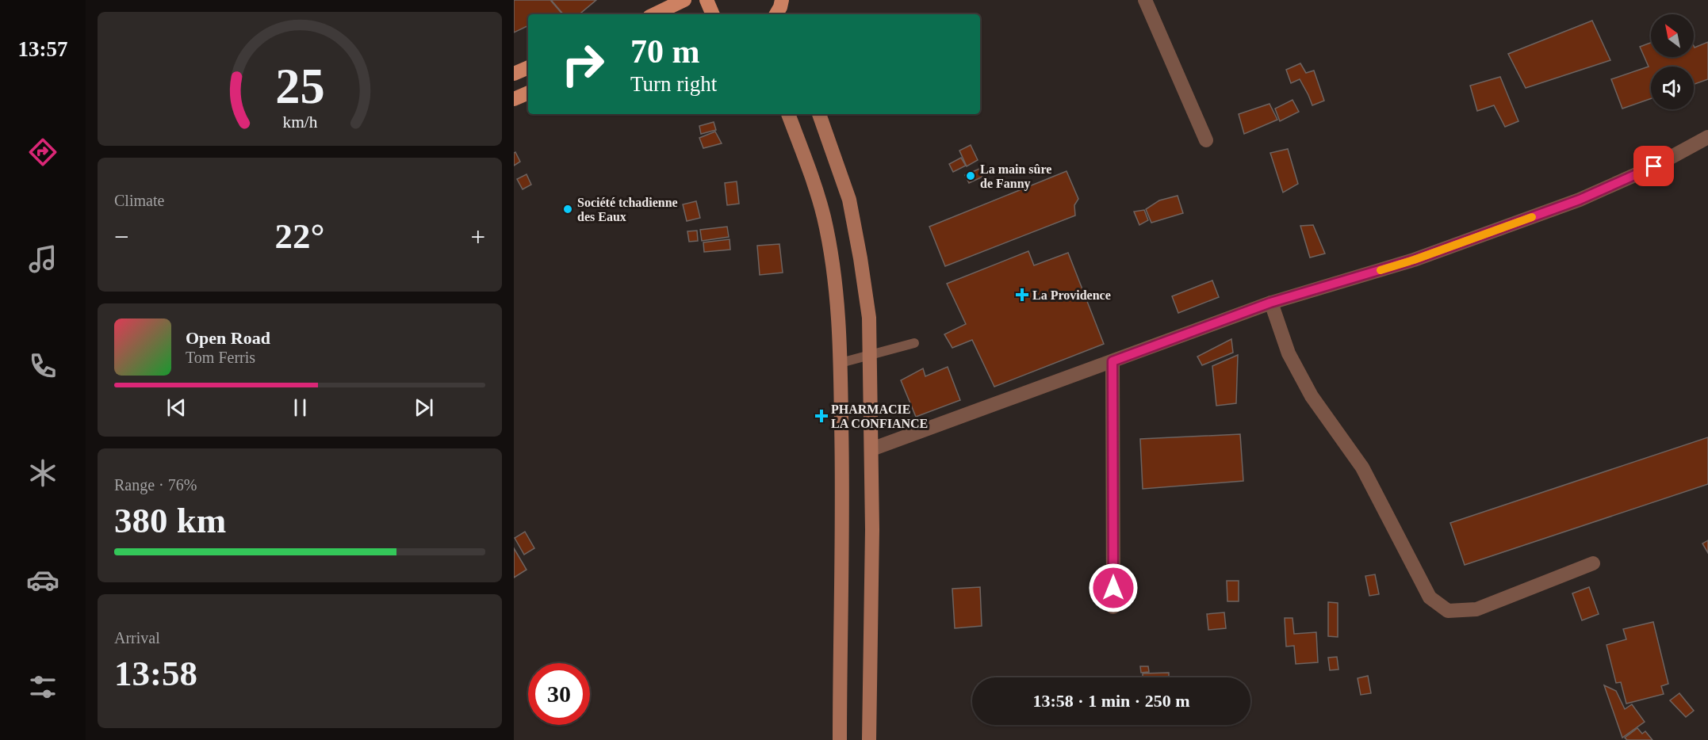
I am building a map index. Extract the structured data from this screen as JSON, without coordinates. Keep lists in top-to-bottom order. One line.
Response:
{"places":{"other":["La main sûre de Fanny","Société tchadienne des Eaux"],"health":["La Providence","PHARMACIE LA CONFIANCE"]},"north":"top left","page":{"tabs":"13:57","turn":["70 m","Turn right"],"tile":["Climate",["Range · 76%","380 km"],["Arrival","13:58"]],"heat":["−","22°","+"],"song":["Open Road","Tom Ferris"],"limit":"30","trip":"13:58 · 1 min · 250 m","gauge":["25","km/h"]}}
